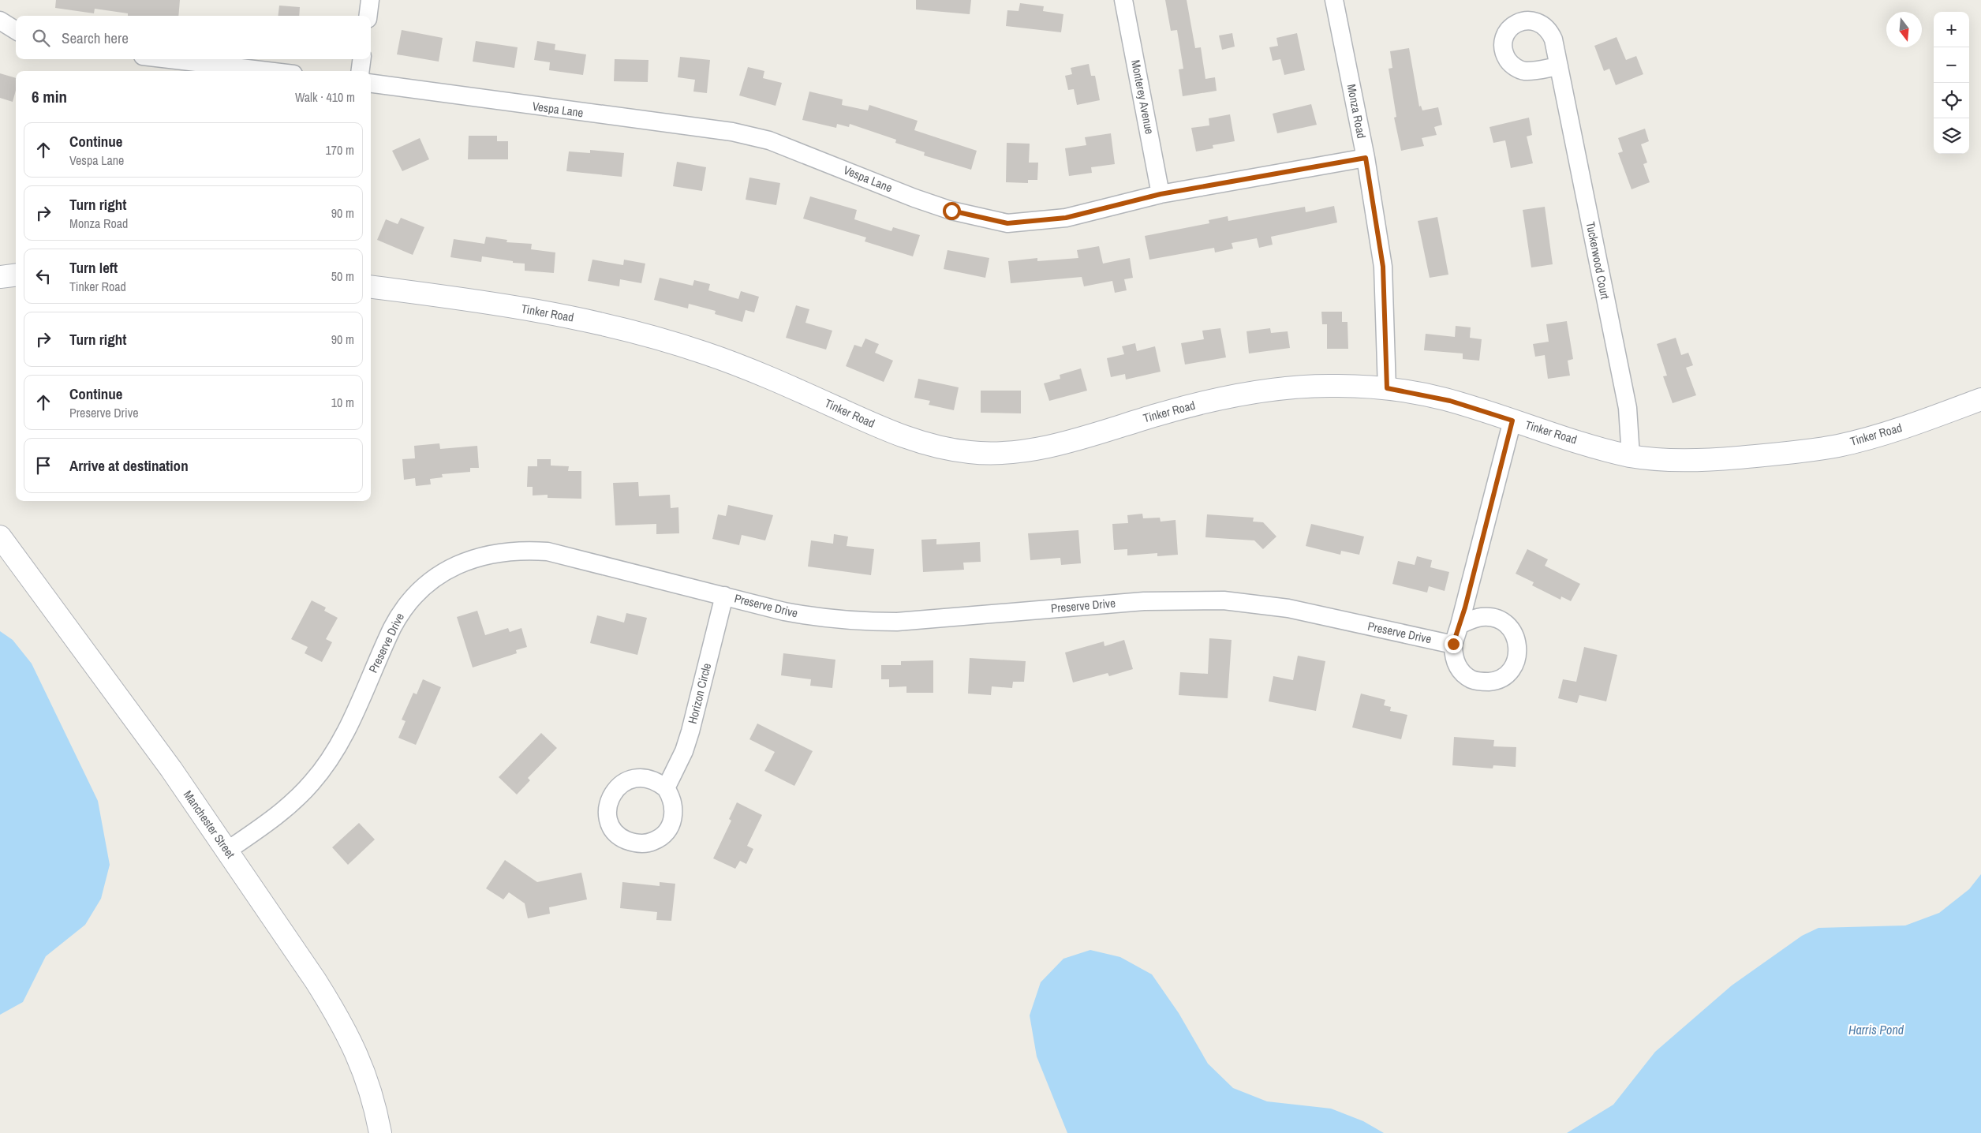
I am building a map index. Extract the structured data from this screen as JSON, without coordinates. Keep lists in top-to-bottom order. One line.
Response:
{"streets":{"street":["Monterey Avenue","Vespa Lane","Monza Road","Tuckerwood Court","Tinker Road","Preserve Drive","Horizon Circle","Manchester Street"]},"crossings":[["Monterey Avenue","Vespa Lane"],["Vespa Lane","Monza Road"],["Monza Road","Tinker Road"],["Tuckerwood Court","Tinker Road"],["Preserve Drive","Horizon Circle"],["Preserve Drive","Manchester Street"]],"water":["Harris Pond"],"north":"bottom","page":{"map_buttons":["+","−"],"search":"Search here","heading":["6 min","Walk · 410 m"],"list":[["Continue","Vespa Lane","170 m"],["Turn right","Monza Road","90 m"],["Turn left","Tinker Road","50 m"],["Turn right","90 m"],["Continue","Preserve Drive","10 m"],"Arrive at destination"]}}
